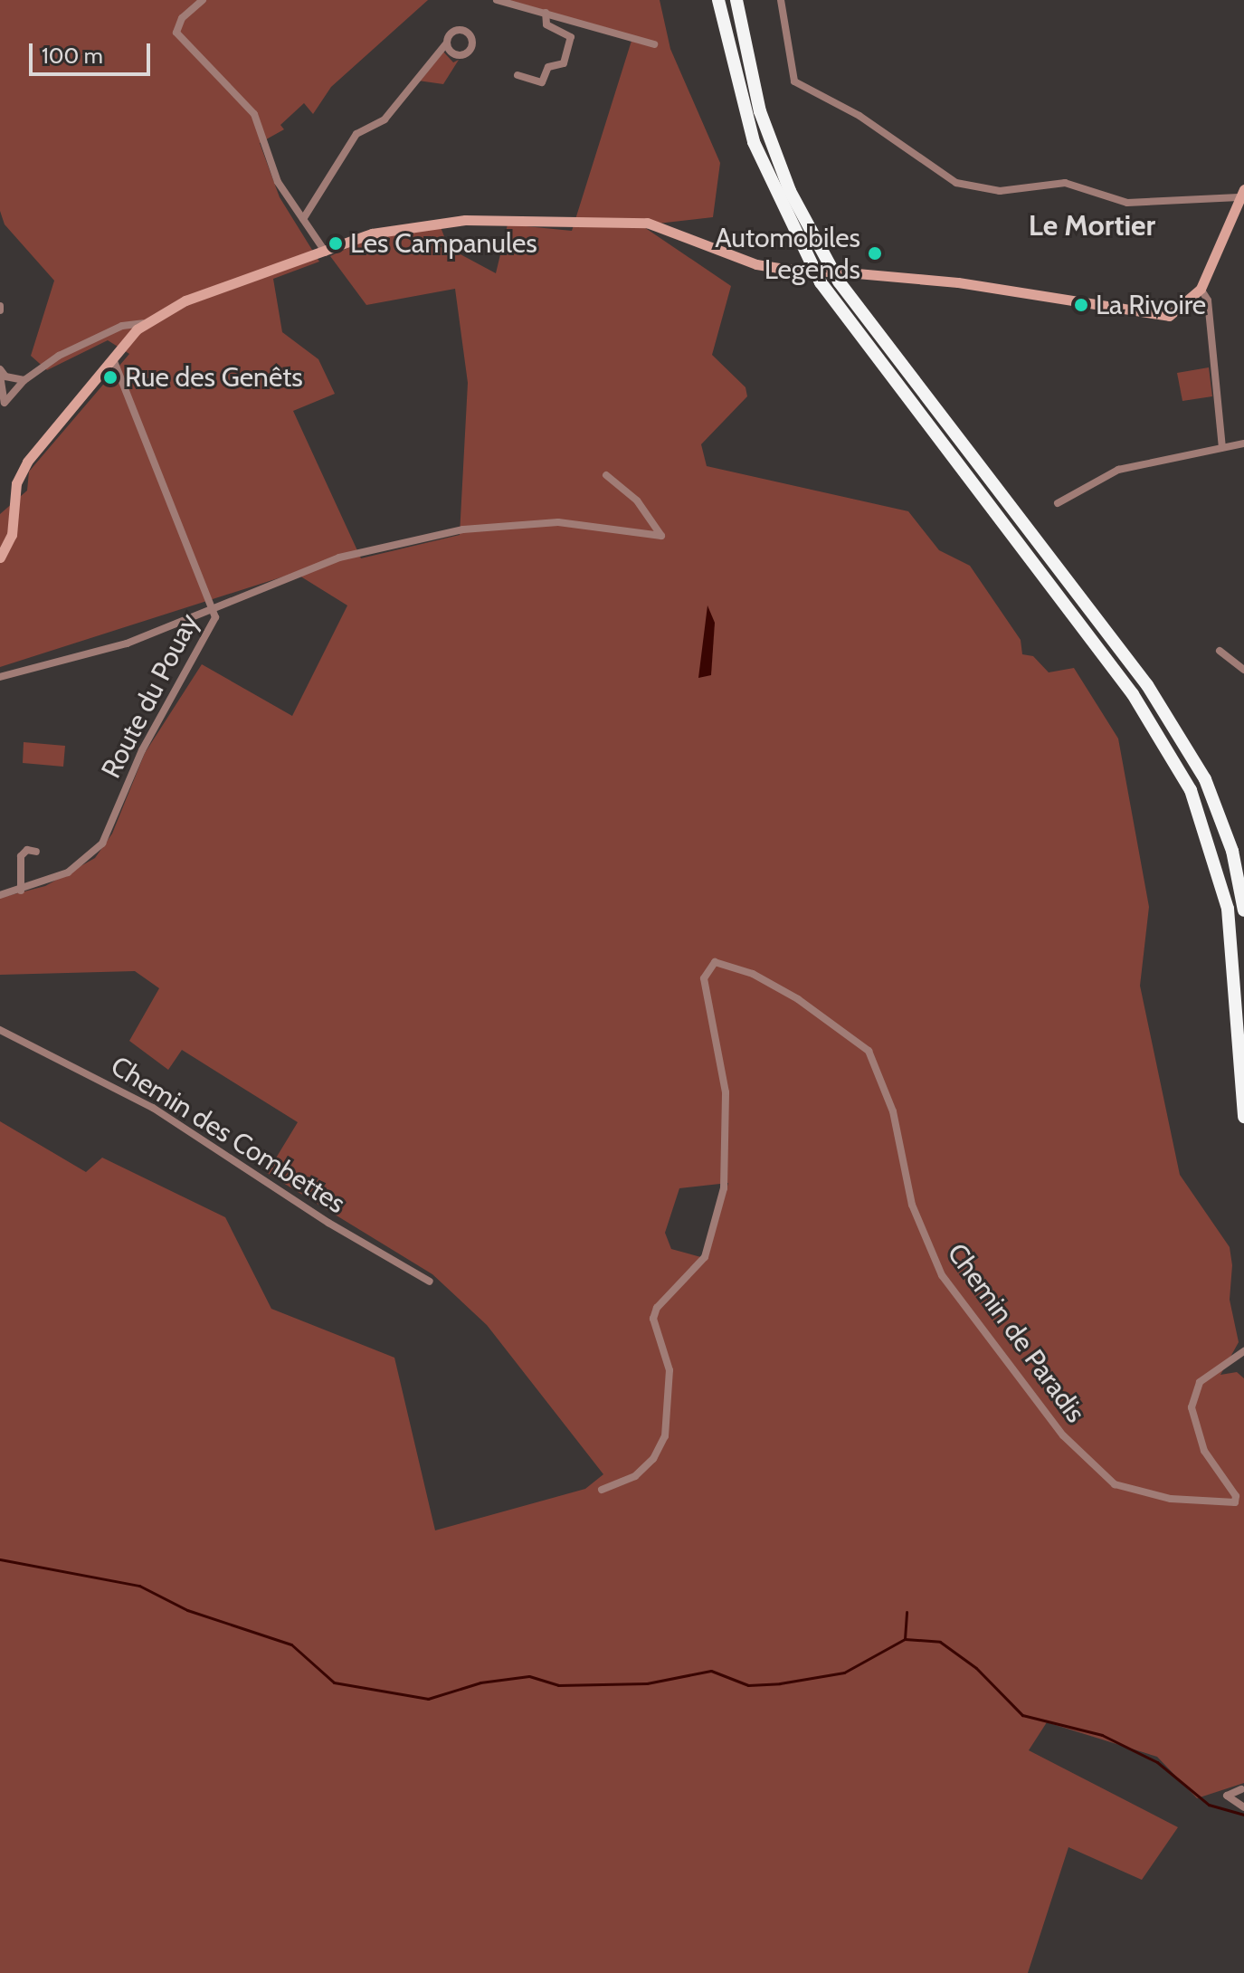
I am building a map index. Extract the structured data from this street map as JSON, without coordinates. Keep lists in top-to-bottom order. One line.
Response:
{"streets":{"street":["Route du Pouay","Chemin des Combettes","Chemin de Paradis"]},"districts":["Le Mortier"],"places":["Les Campanules","Automobiles Legends","La Rivoire","Rue des Genêts"],"scale_bar":"100 m"}
